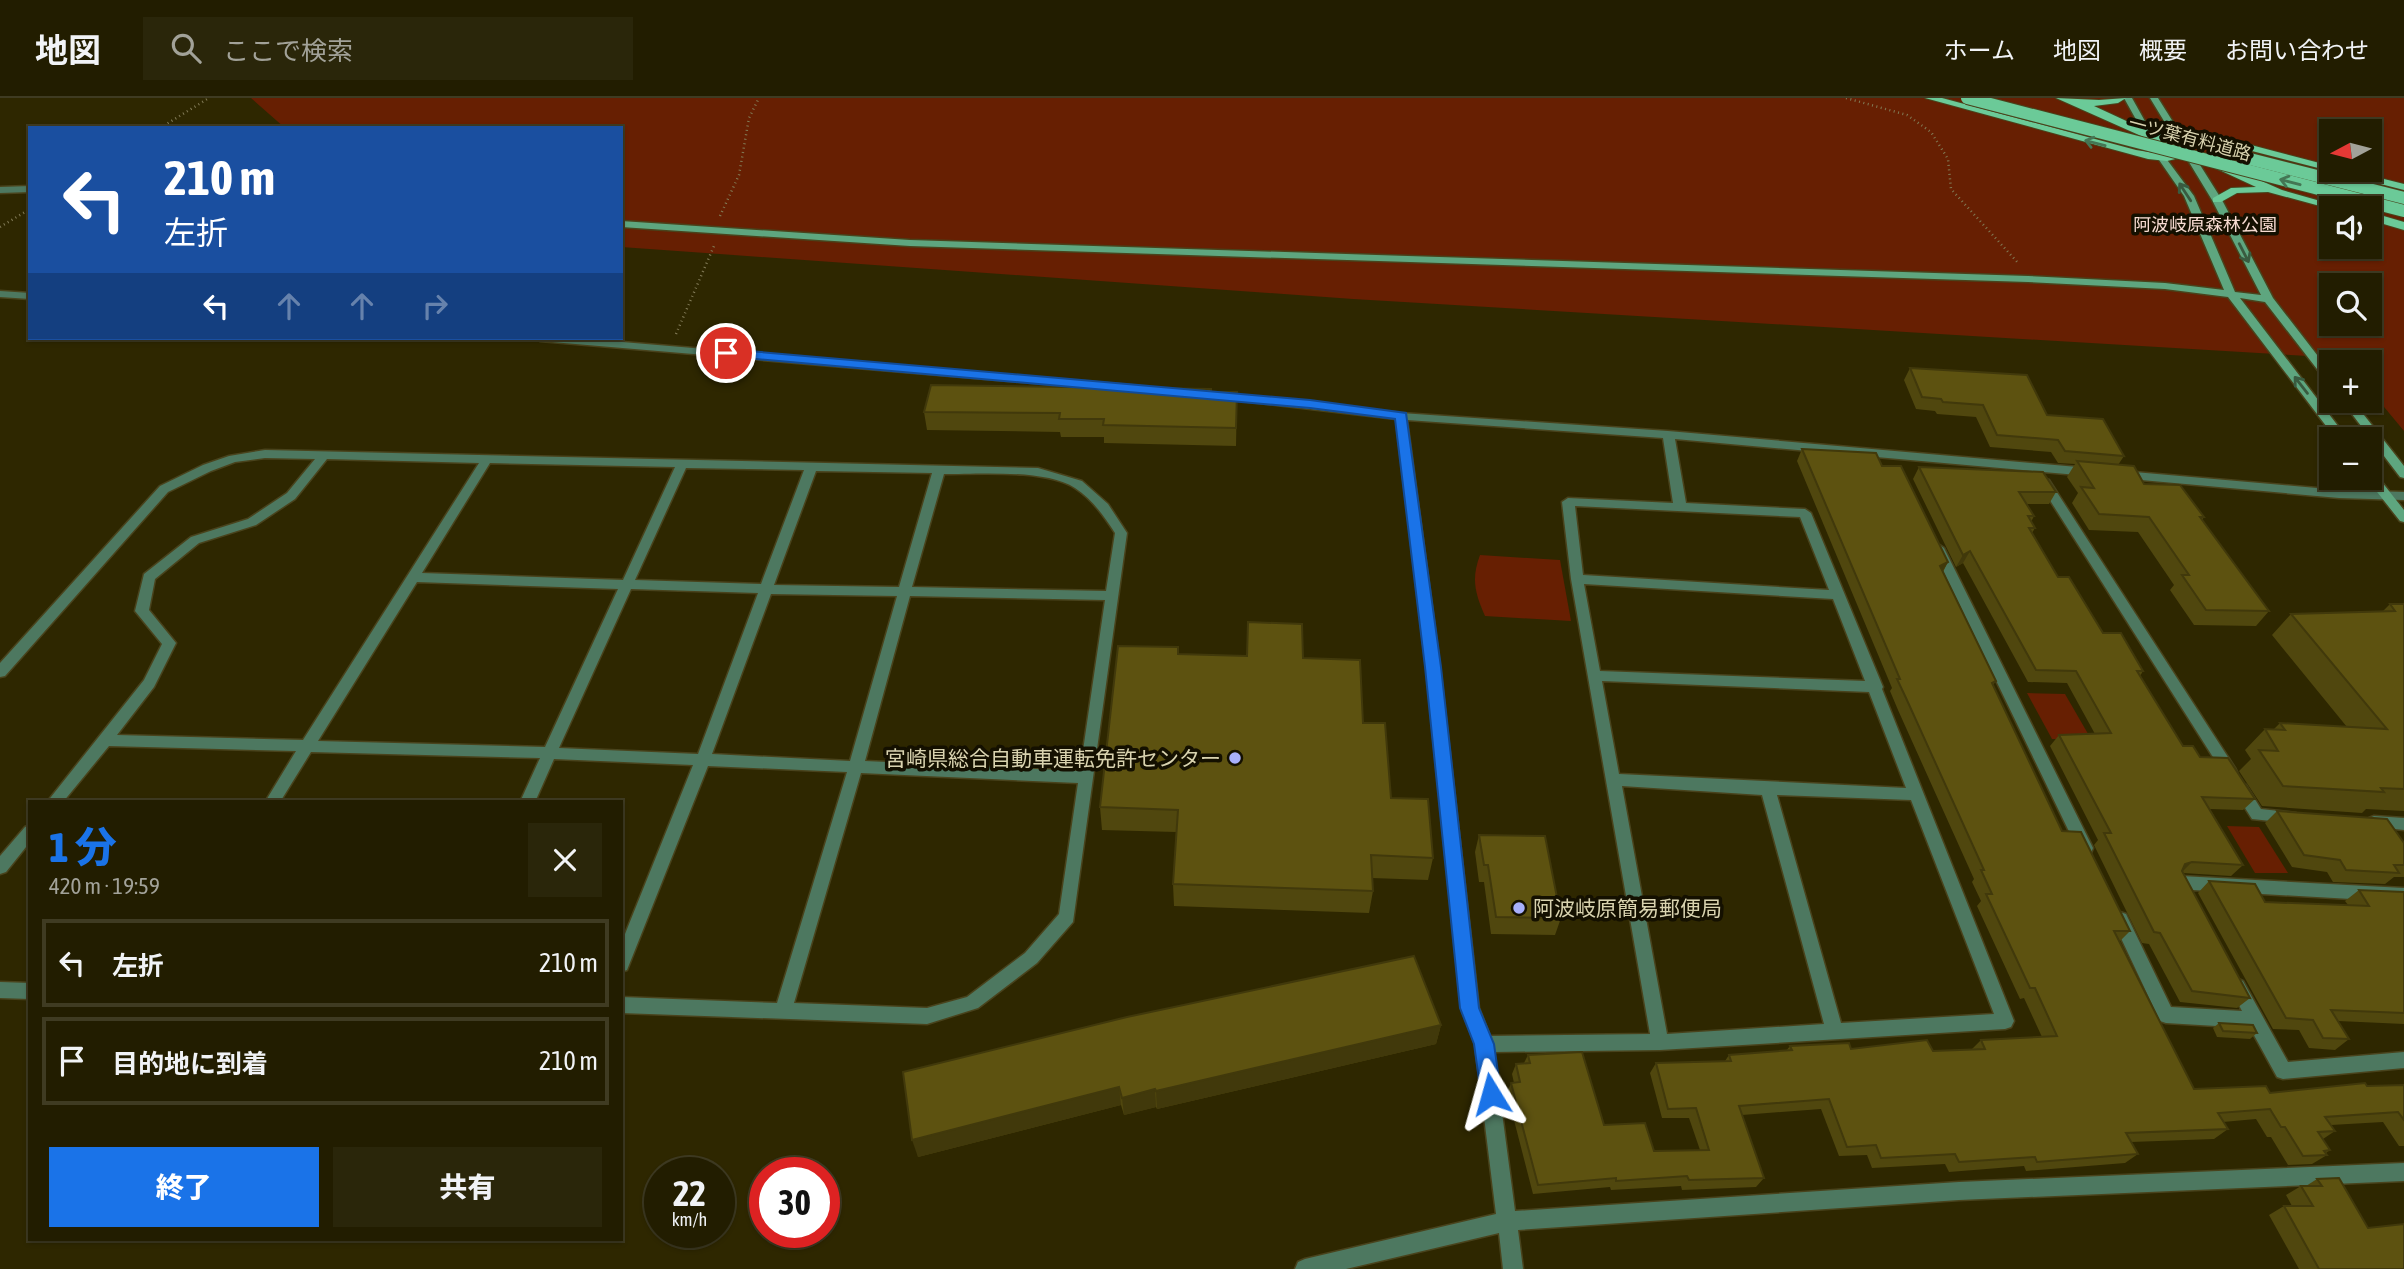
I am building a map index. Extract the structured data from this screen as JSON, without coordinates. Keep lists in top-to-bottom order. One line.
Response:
{"streets":{"main road":["一ツ葉有料道路"]},"parks":["阿波岐原森林公園"],"places":["宮崎県総合自動車運転免許センター","阿波岐原簡易郵便局"],"north":"left","page":{"header":"地図","search":"ここで検索","nav":["ホーム","地図","概要","お問い合わせ"],"map_buttons":["+","−"],"turn":["210 m","左折"],"heading":["1 分","420 m · 19:59"],"list":[{"name":"左折","value":"210 m"},{"name":"目的地に到着","value":"210 m"}],"buttons":["終了","共有"],"speed":"22 km/h","limit":"30"}}
